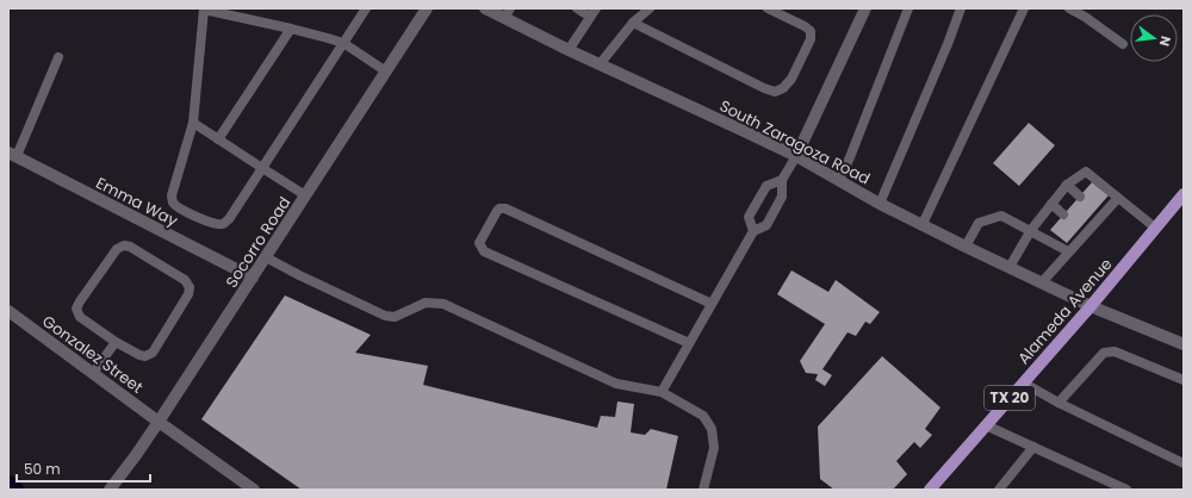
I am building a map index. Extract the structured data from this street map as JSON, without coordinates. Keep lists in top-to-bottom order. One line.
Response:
{"streets":{"main road":["South Zaragoza Road","Emma Way","Socorro Road","Alameda Avenue","Gonzalez Street","TX 20"]},"crossings":[["South Zaragoza Road","Alameda Avenue"],["Emma Way","Socorro Road"],["Socorro Road","Gonzalez Street"]],"scale_bar":"50 m","north":"right"}
